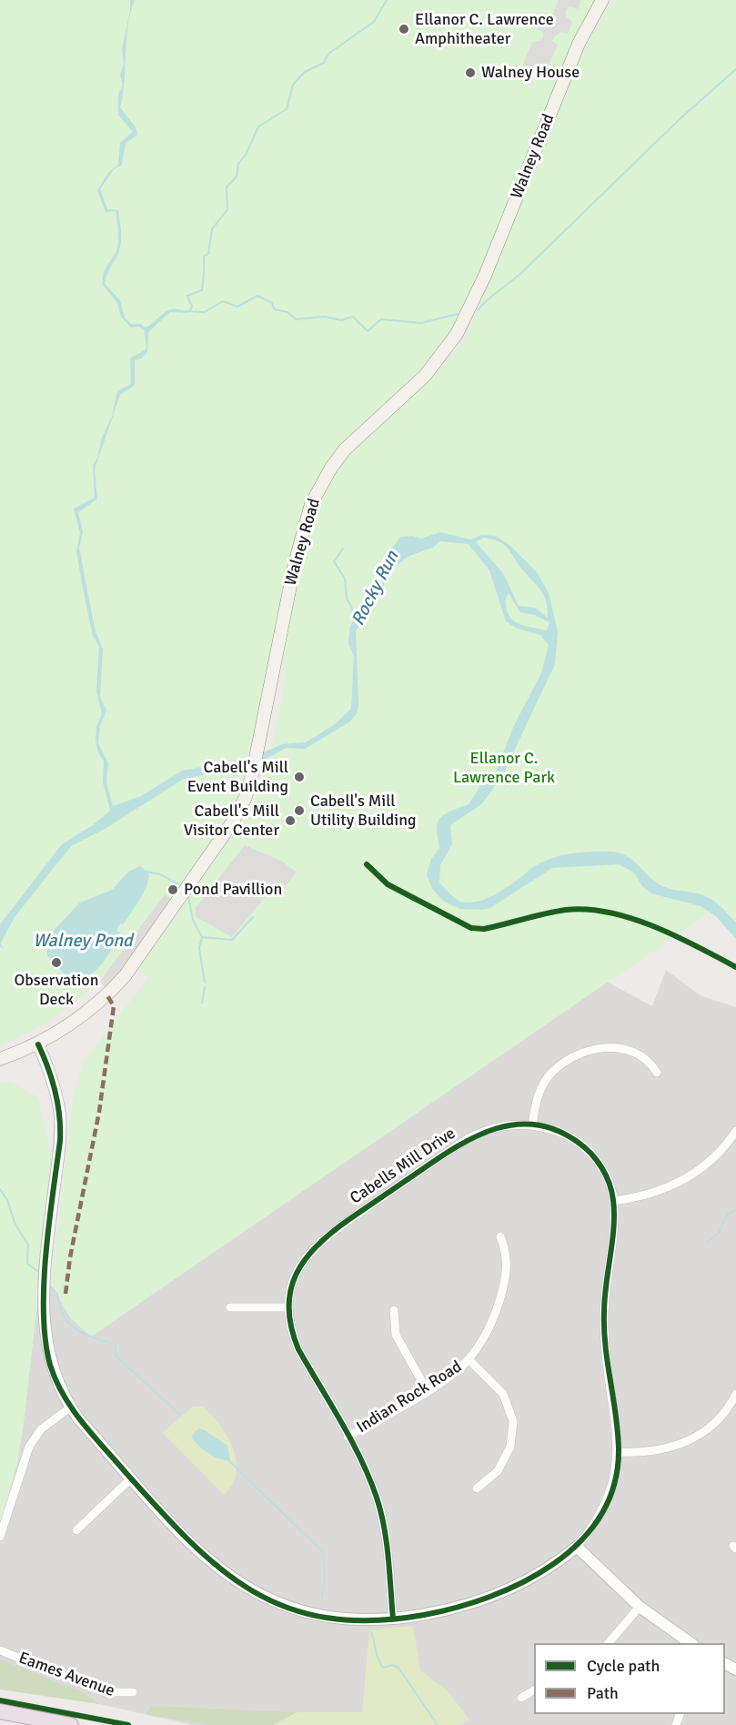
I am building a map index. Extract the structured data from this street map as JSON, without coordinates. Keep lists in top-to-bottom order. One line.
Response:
{"streets":{"main road":["Walney Road"],"street":["Cabells Mill Drive","Indian Rock Road","Eames Avenue"]},"crossings":[["Walney Road","Cabells Mill Drive"],["Cabells Mill Drive","Indian Rock Road"]],"water":["Rocky Run","Walney Pond"],"parks":["Ellanor C. Lawrence Park"],"places":["Ellanor C. Lawrence Amphitheater","Walney House","Cabell's Mill Event Building","Cabell's Mill Utility Building","Cabell's Mill Visitor Center","Pond Pavillion","Observation Deck"],"legend":["Cycle path","Path"]}
